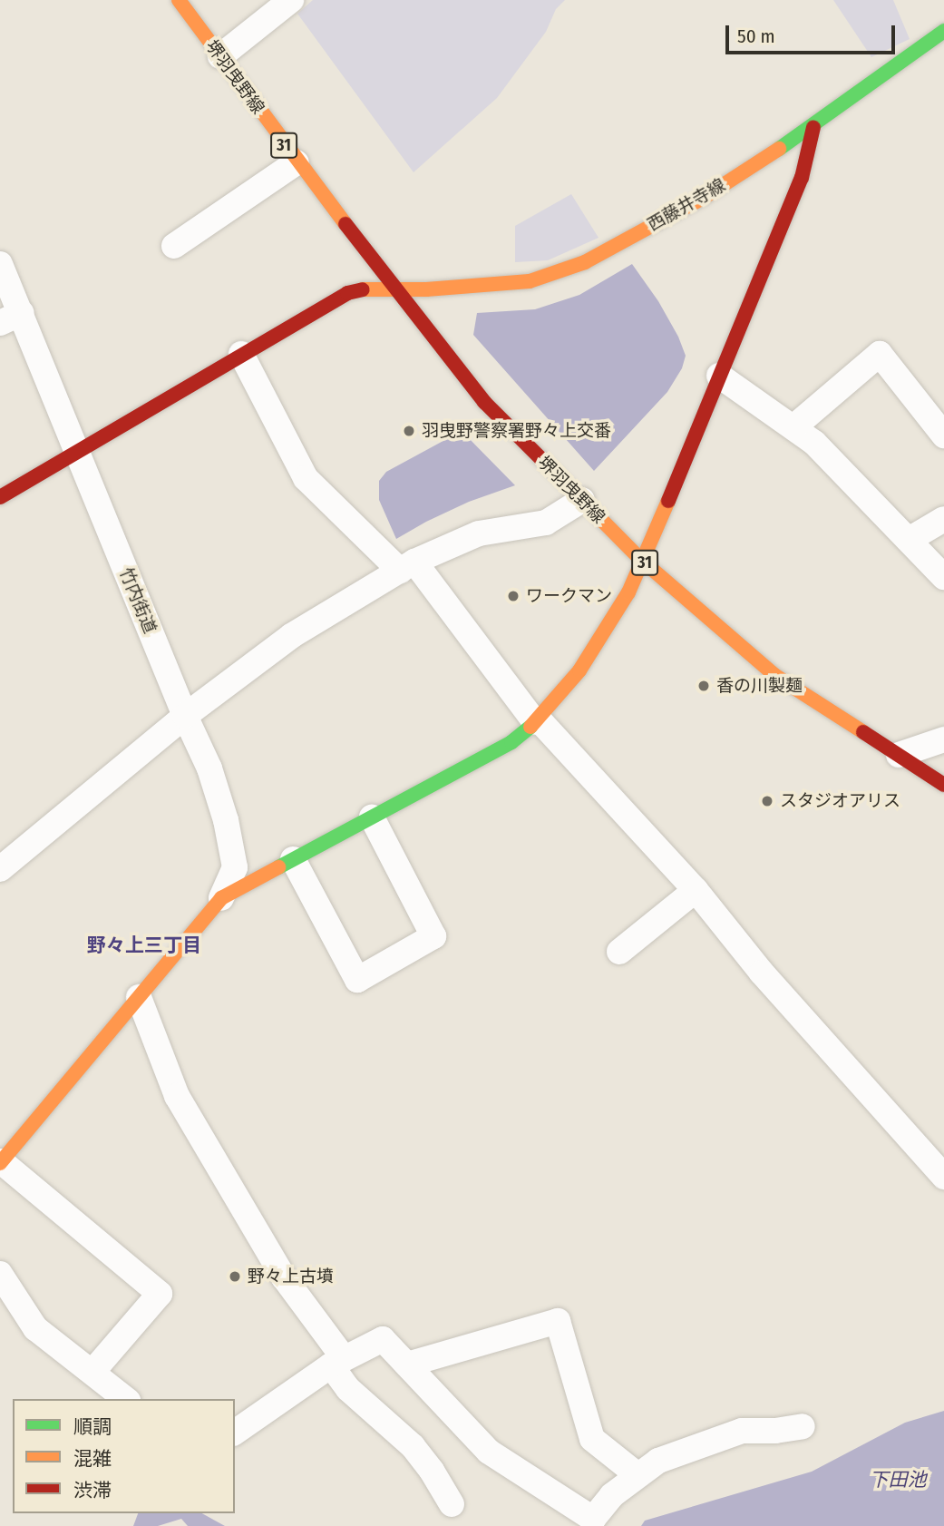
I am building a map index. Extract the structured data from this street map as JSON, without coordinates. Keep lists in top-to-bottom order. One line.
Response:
{"streets":{"street":["堺羽曳野線","31","西藤井寺線","竹内街道"]},"crossings":[["堺羽曳野線","西藤井寺線"],["西藤井寺線","竹内街道"]],"districts":["野々上三丁目"],"water":["下田池"],"places":["羽曳野警察署野々上交番","ワークマン","香の川製麺","スタジオアリス","野々上古墳"],"legend":["順調","混雑","渋滞"],"scale_bar":"50 m"}
